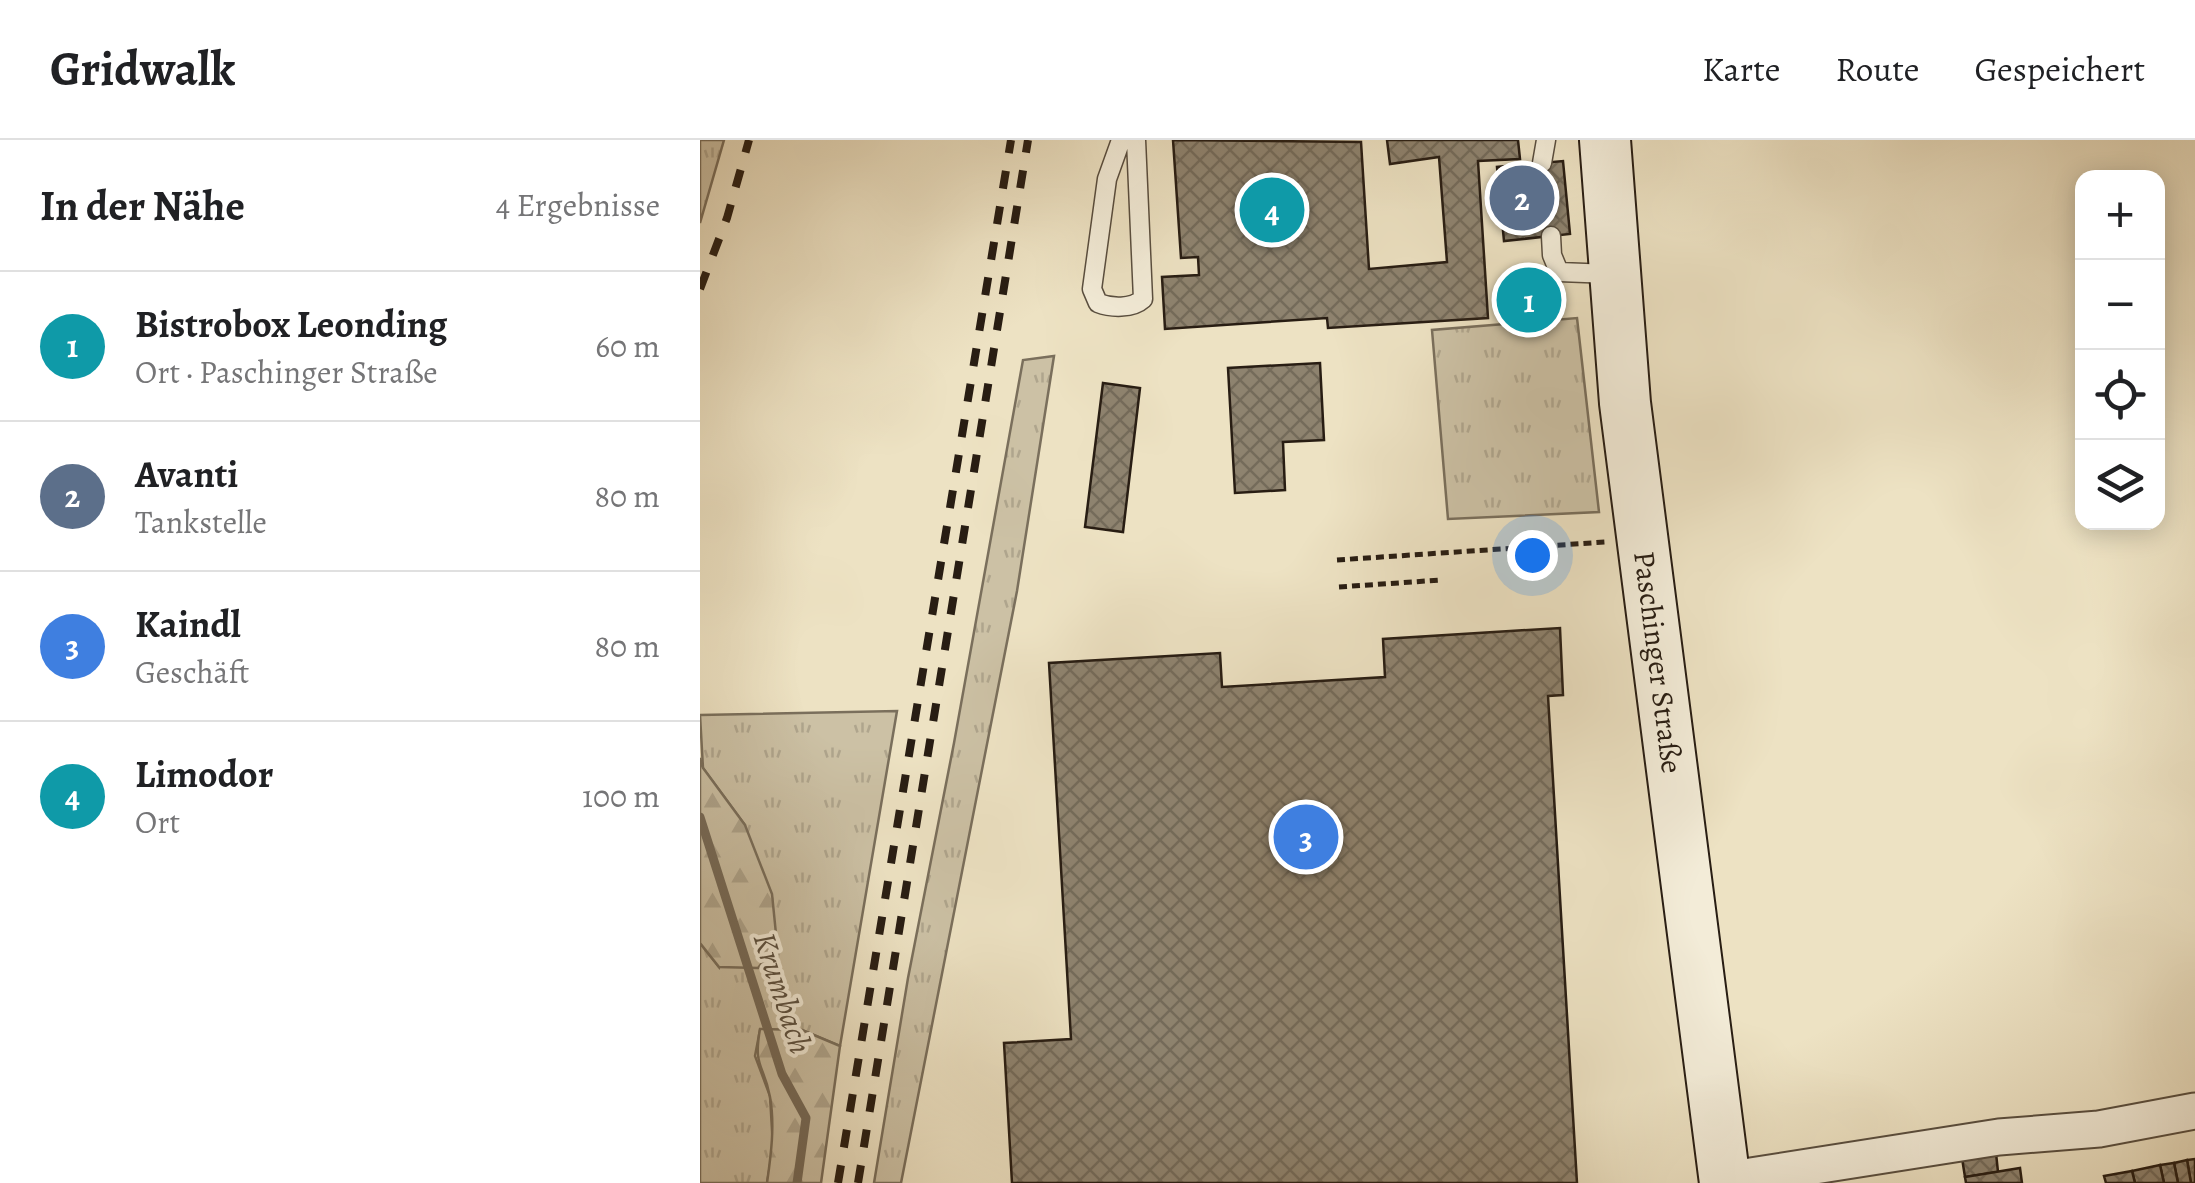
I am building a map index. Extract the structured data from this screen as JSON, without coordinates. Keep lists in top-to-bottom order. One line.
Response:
{"streets":{"street":["Paschinger Straße"]},"water":["Krumbach"],"page":{"header":"Gridwalk","nav":["Karte","Route","Gespeichert"],"heading":["In der Nähe","4 Ergebnisse"],"pins":["2","4","1","3"],"map_buttons":["+","−"],"list":[{"mark":"1","name":"Bistrobox Leonding","note":"Ort · Paschinger Straße","value":"60 m"},{"mark":"2","name":"Avanti","note":"Tankstelle","value":"80 m"},{"mark":"3","name":"Kaindl","note":"Geschäft","value":"80 m"},{"mark":"4","name":"Limodor","note":"Ort","value":"100 m"}]}}
